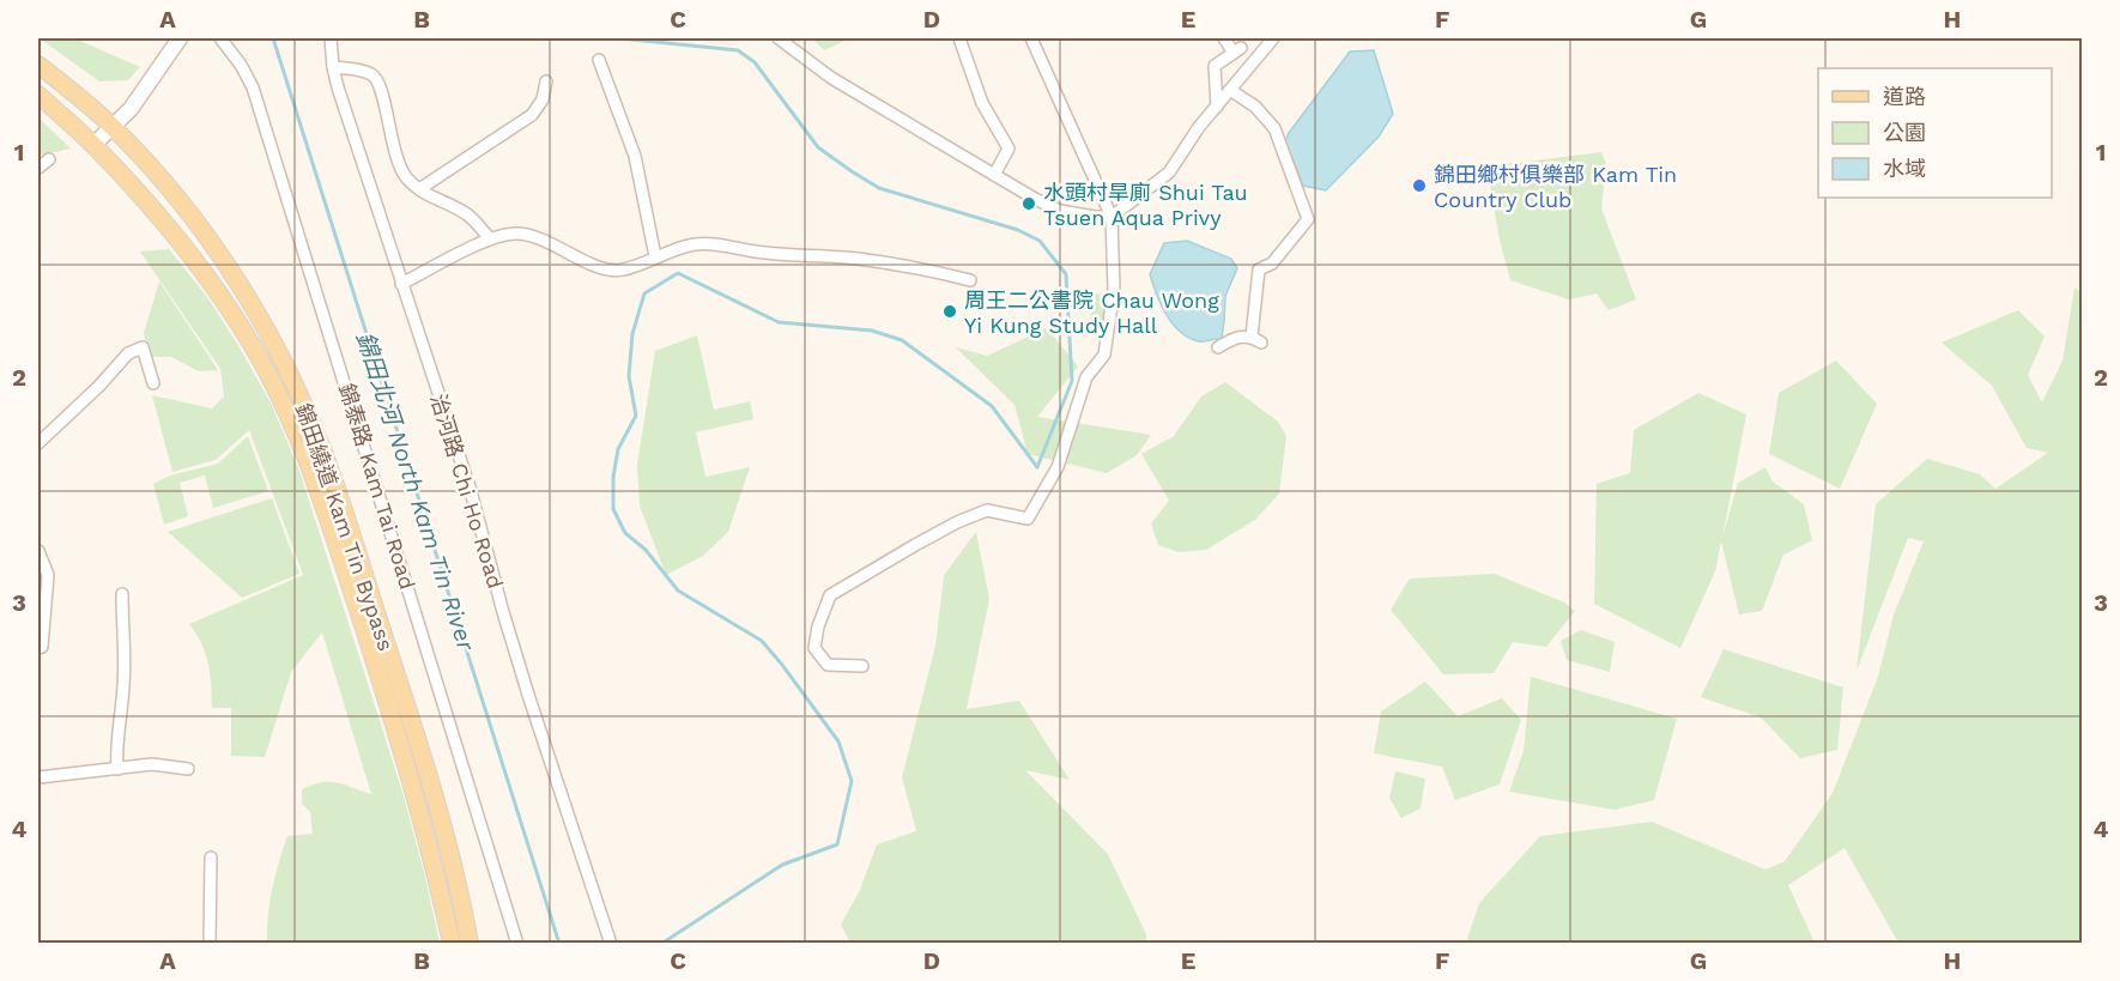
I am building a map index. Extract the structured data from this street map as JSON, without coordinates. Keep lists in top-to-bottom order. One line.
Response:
{"streets":{"main road":["錦田繞道 Kam Tin Bypass"],"street":["錦泰路 Kam Tai Road","治河路 Chi Ho Road"]},"water":["錦田北河 North Kam Tin River"],"places":["錦田鄉村俱樂部 Kam Tin Country Club","水頭村旱廁 Shui Tau Tsuen Aqua Privy","周王二公書院 Chau Wong Yi Kung Study Hall"],"legend":["道路","公園","水域"],"grid":{"columns":["A","B","C","D","E","F","G","H"],"rows":["1","2","3","4"]}}
